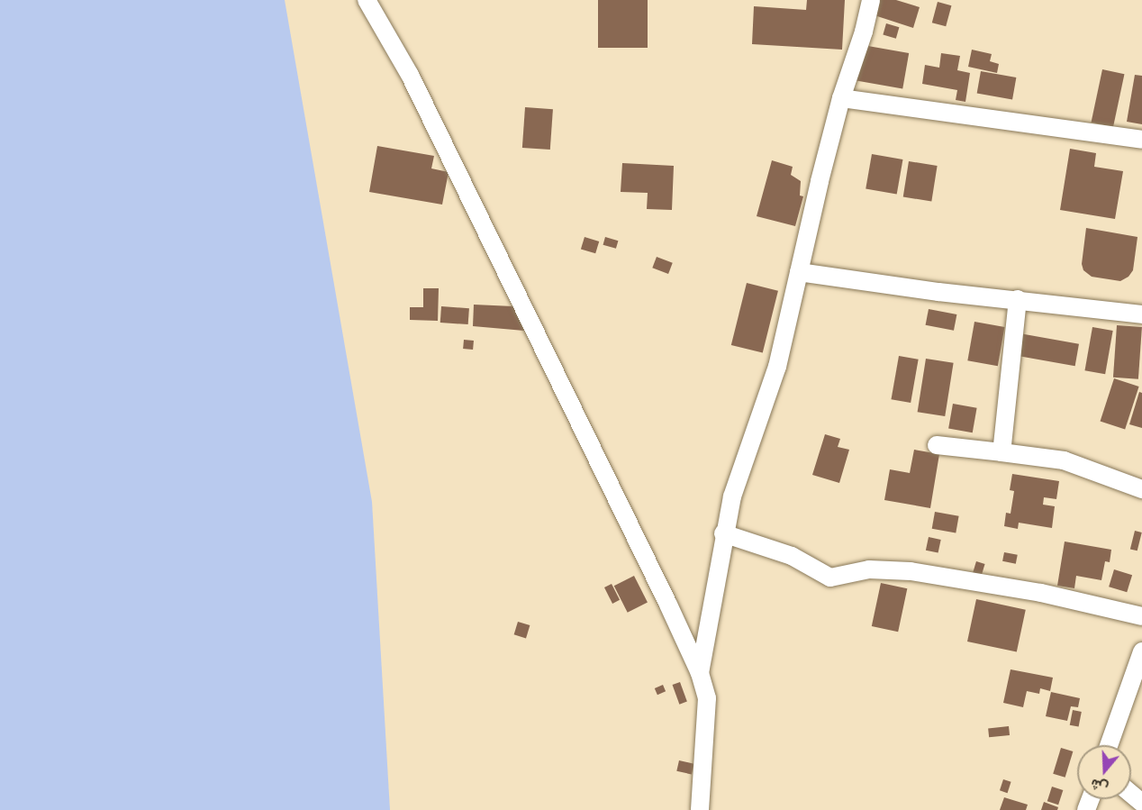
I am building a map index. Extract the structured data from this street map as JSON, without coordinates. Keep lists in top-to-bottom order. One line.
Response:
{"north":"bottom"}
